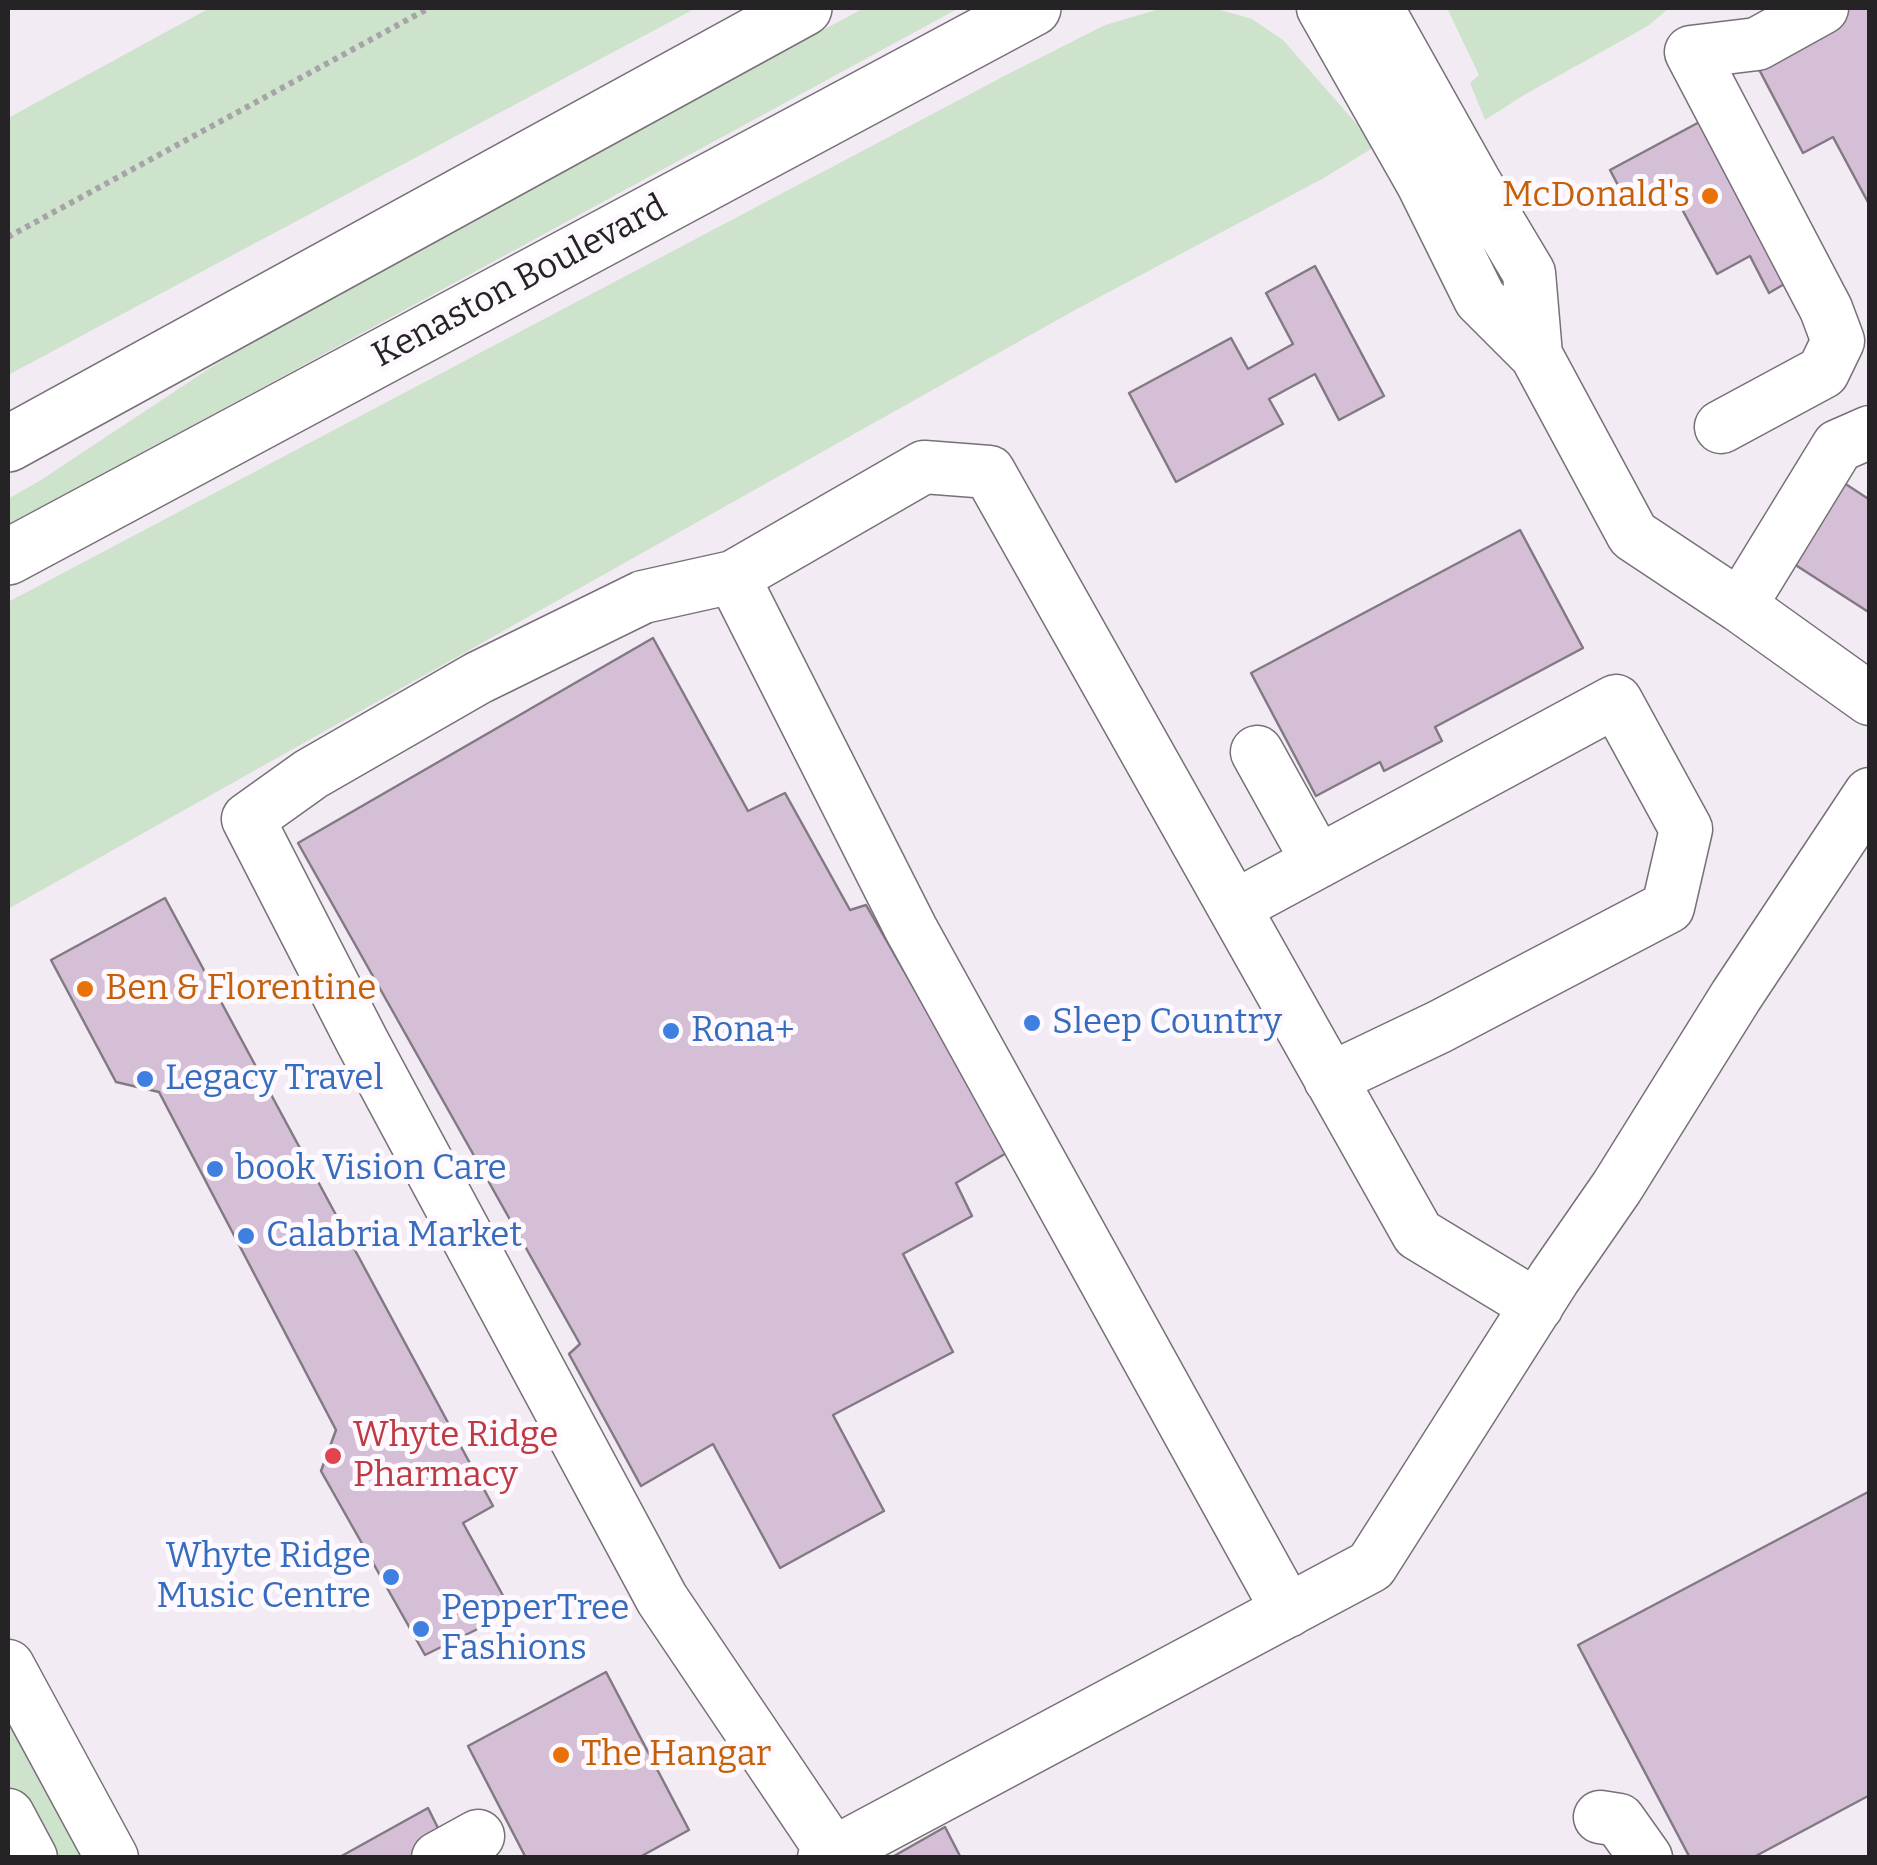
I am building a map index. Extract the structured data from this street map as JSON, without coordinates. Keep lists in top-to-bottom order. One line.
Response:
{"streets":{"main road":["Kenaston Boulevard"]},"places":["McDonald's","Ben & Florentine","Sleep Country","Rona+","Legacy Travel","book Vision Care","Calabria Market","Whyte Ridge Pharmacy","Whyte Ridge Music Centre","PepperTree Fashions","The Hangar"]}
